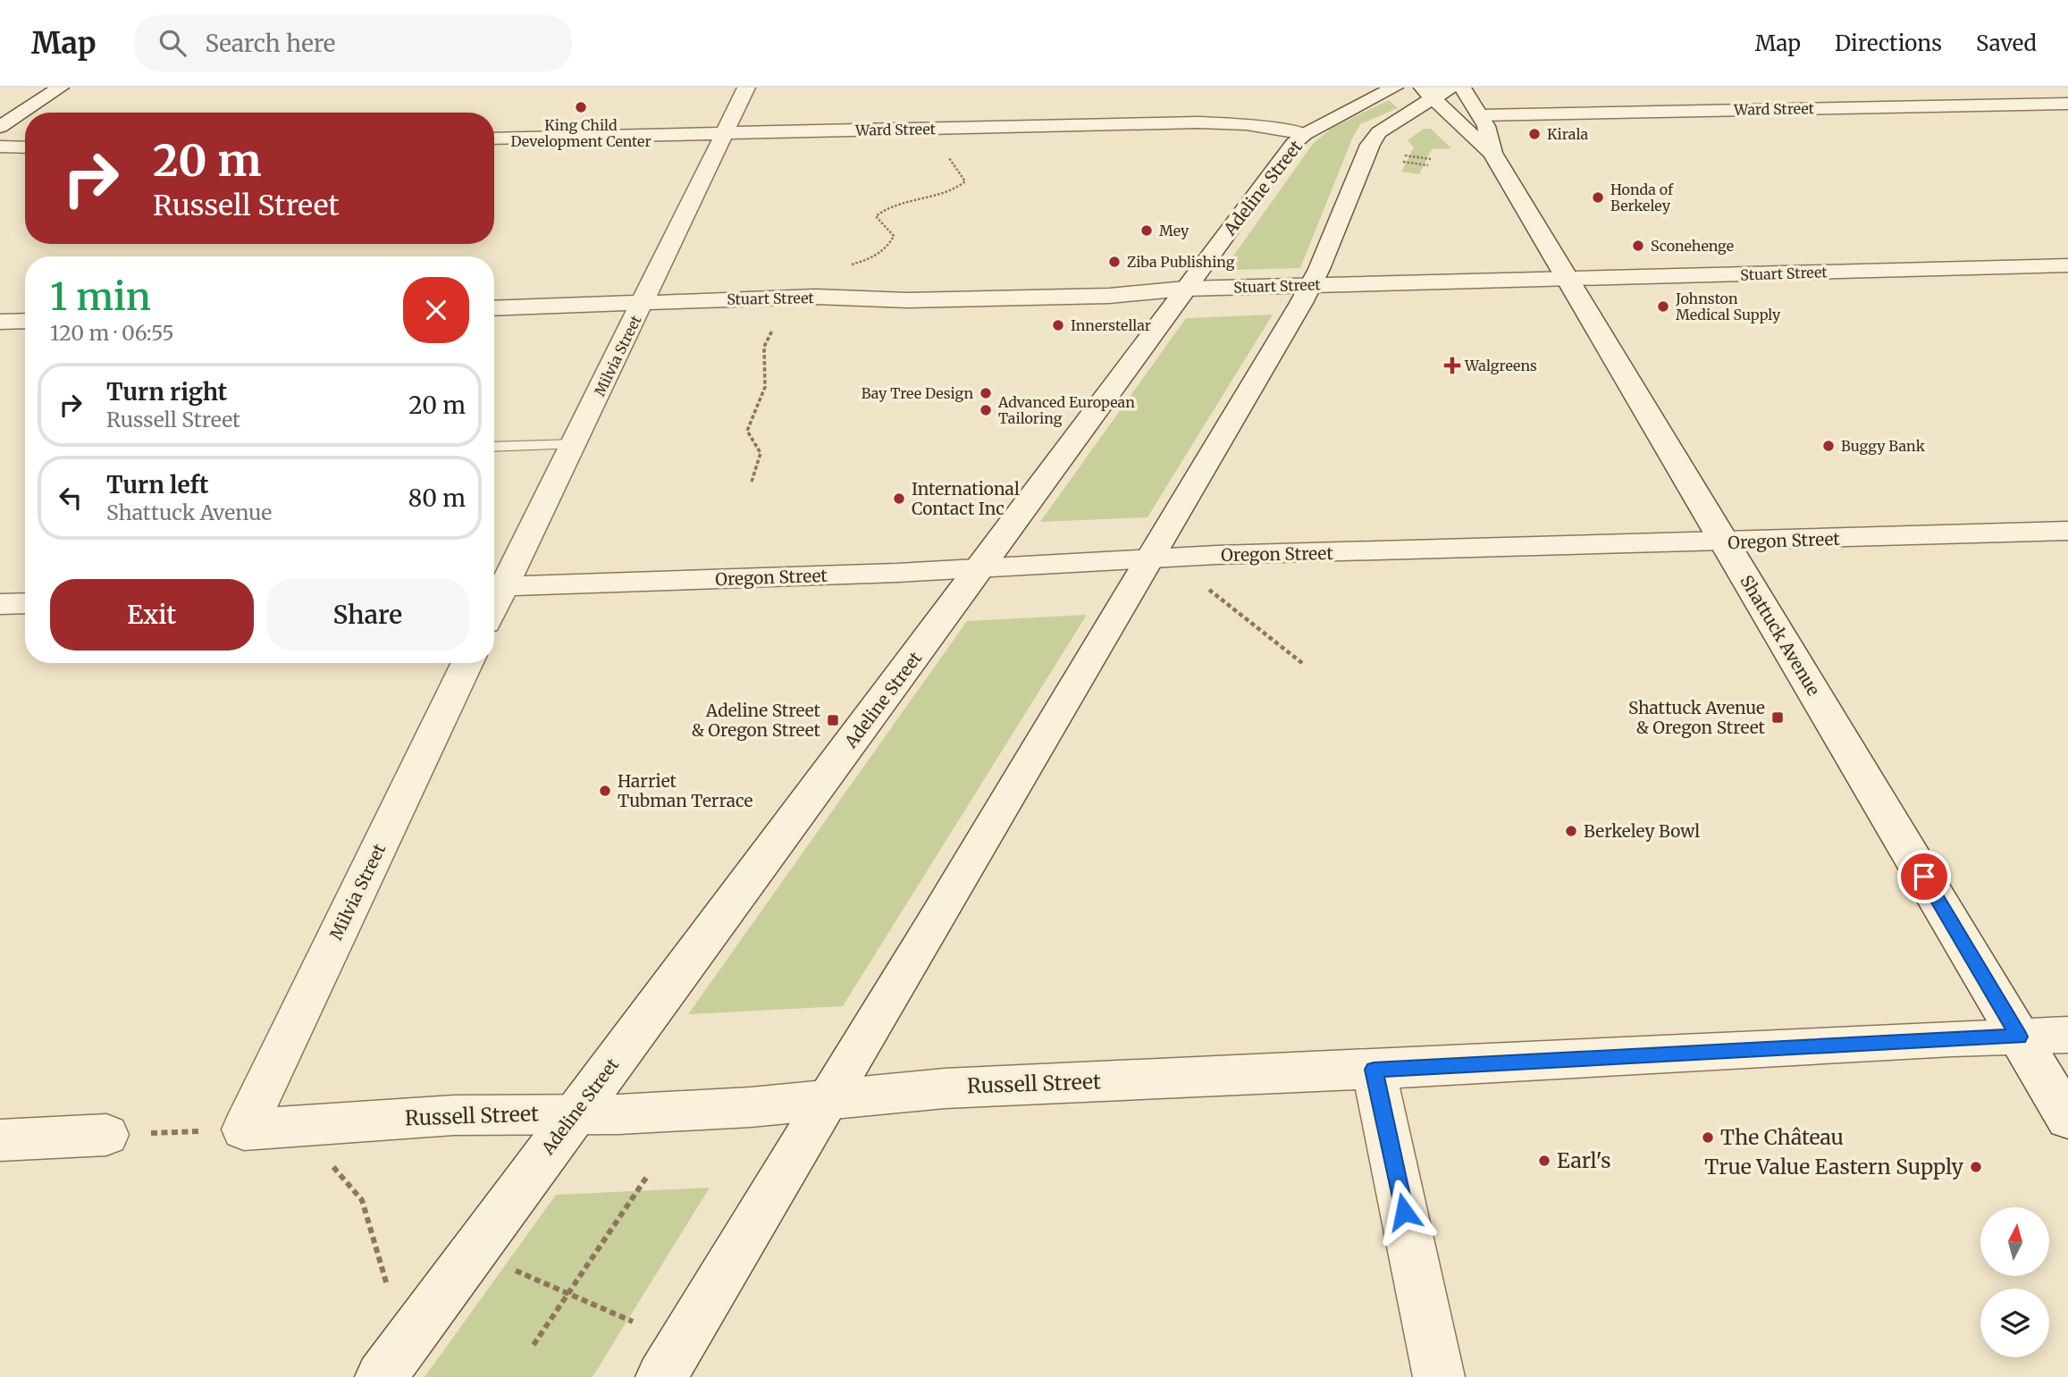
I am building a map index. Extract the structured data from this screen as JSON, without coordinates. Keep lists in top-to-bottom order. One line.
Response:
{"streets":{"street":["Ward Street","Adeline Street","Stuart Street","Milvia Street","Oregon Street","Shattuck Avenue","Russell Street"]},"crossings":[["Ward Street","Adeline Street"],["Ward Street","Milvia Street"],["Ward Street","Shattuck Avenue"],["Adeline Street","Stuart Street"],["Adeline Street","Oregon Street"],["Adeline Street","Russell Street"],["Stuart Street","Milvia Street"],["Stuart Street","Shattuck Avenue"],["Milvia Street","Oregon Street"],["Milvia Street","Russell Street"],["Oregon Street","Shattuck Avenue"],["Shattuck Avenue","Russell Street"]],"places":{"other":["King Child Development Center","Kirala","Honda of Berkeley","Mey","Sconehenge","Ziba Publishing","Johnston Medical Supply","Innerstellar","Bay Tree Design","Advanced European Tailoring","Buggy Bank","International Contact Inc","Harriet Tubman Terrace","Berkeley Bowl","The Château","Earl's","True Value Eastern Supply"],"health":["Walgreens"],"transit":["Shattuck Avenue & Oregon Street","Adeline Street & Oregon Street"]},"north":"top","page":{"header":"Map","search":"Search here","nav":["Map","Directions","Saved"],"turn":["20 m","Russell Street"],"heading":["1 min","120 m · 06:55"],"list":[{"name":"Turn right","note":"Russell Street","value":"20 m"},{"name":"Turn left","note":"Shattuck Avenue","value":"80 m"}],"buttons":["Exit","Share"]}}
